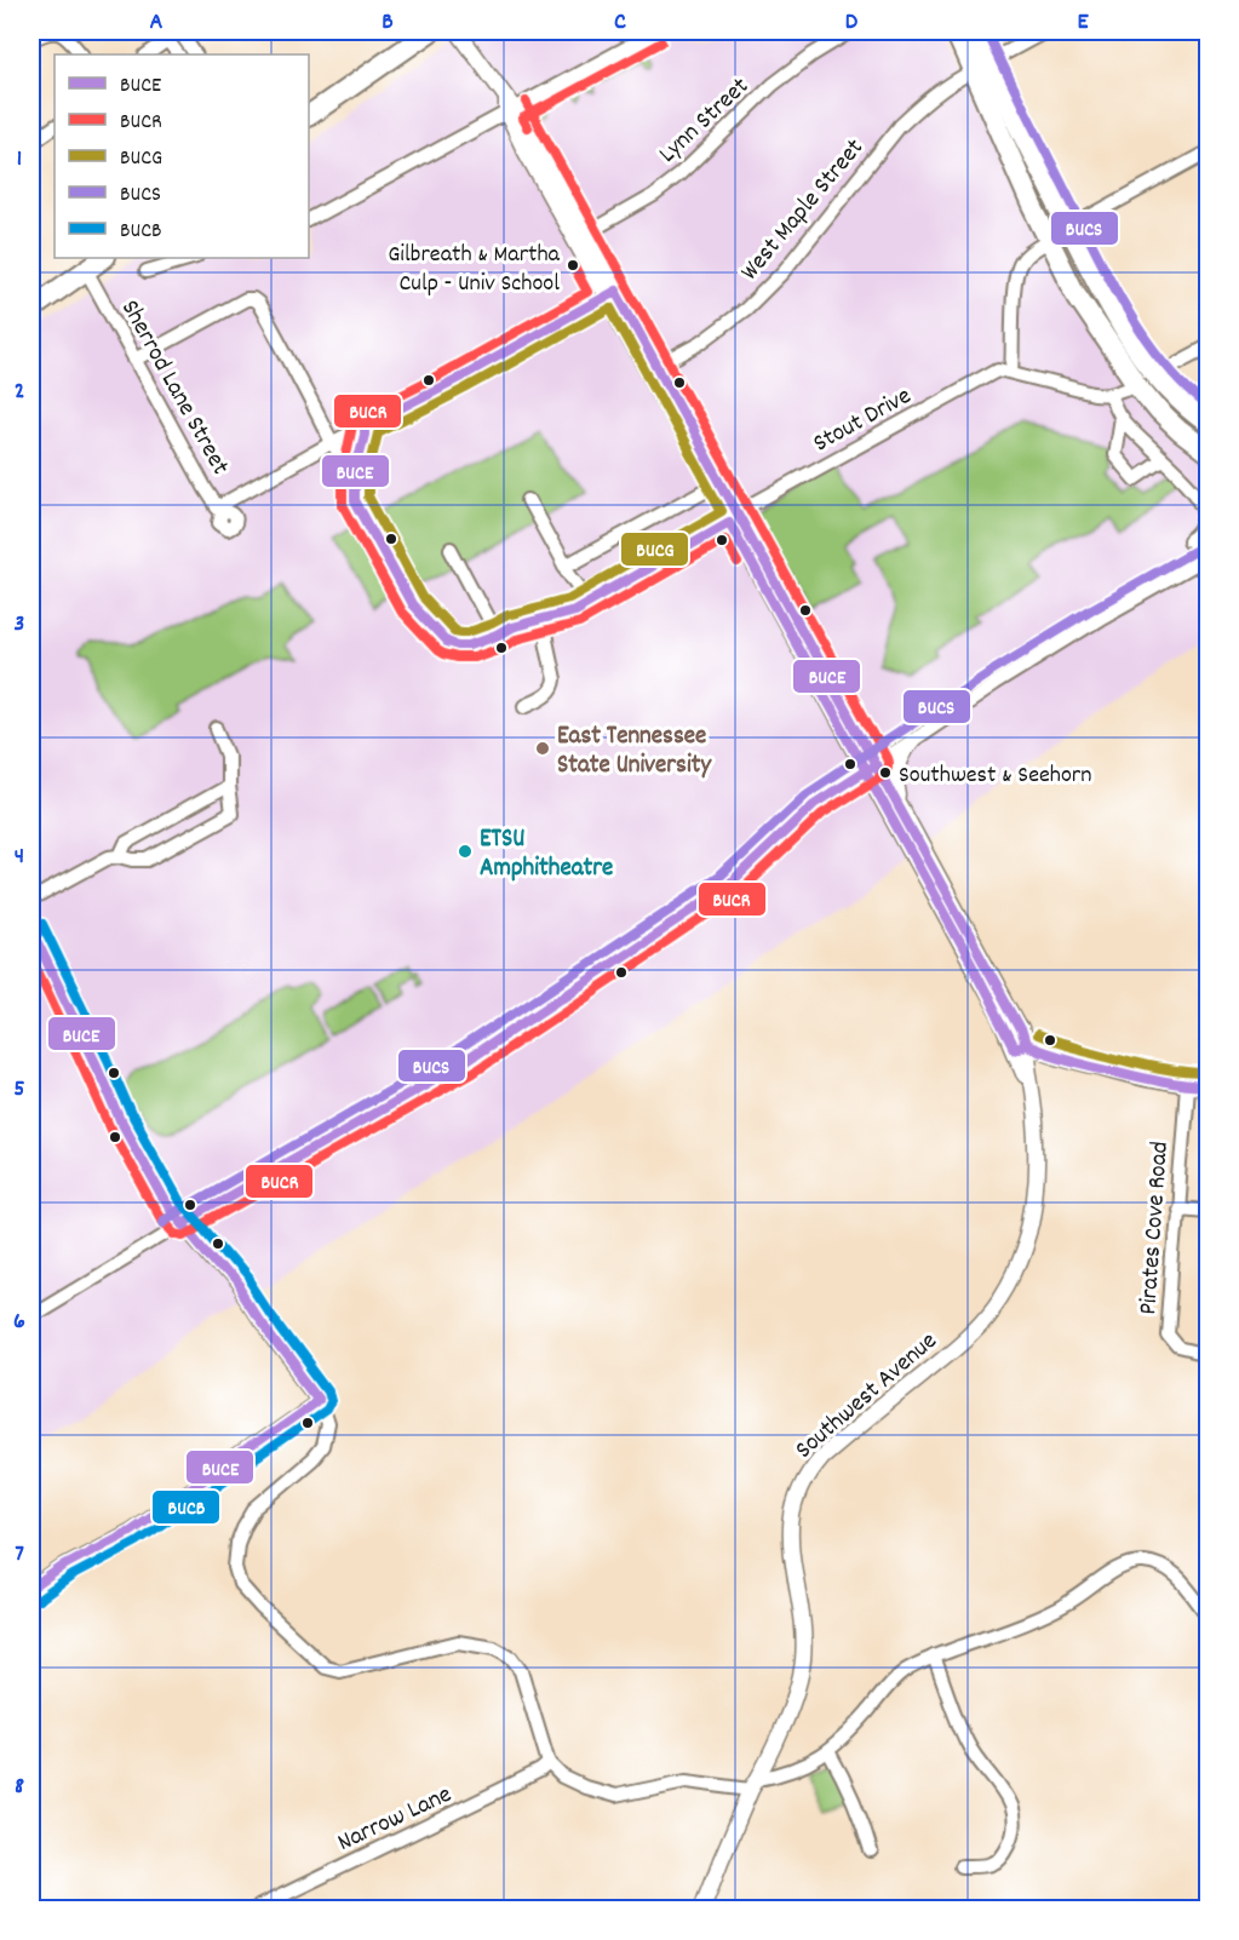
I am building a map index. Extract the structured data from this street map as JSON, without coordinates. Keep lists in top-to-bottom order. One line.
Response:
{"streets":{"street":["Lynn Street","West Maple Street","Sherrod Lane Street","Stout Drive","Pirates Cove Road","Southwest Avenue","Narrow Lane"]},"crossings":[["Sherrod Lane Street","Stout Drive"]],"places":["Gilbreath & Martha Culp - Univ School","East Tennessee State University","Southwest & Seehorn","ETSU Amphitheatre"],"lines":["transit line BUCS","transit line BUCR","transit line BUCE","transit line BUCG","transit line BUCB"],"legend":["BUCE","BUCR","BUCG","BUCS","BUCB"],"grid":{"columns":["A","B","C","D","E"],"rows":["1","2","3","4","5","6","7","8"]}}
